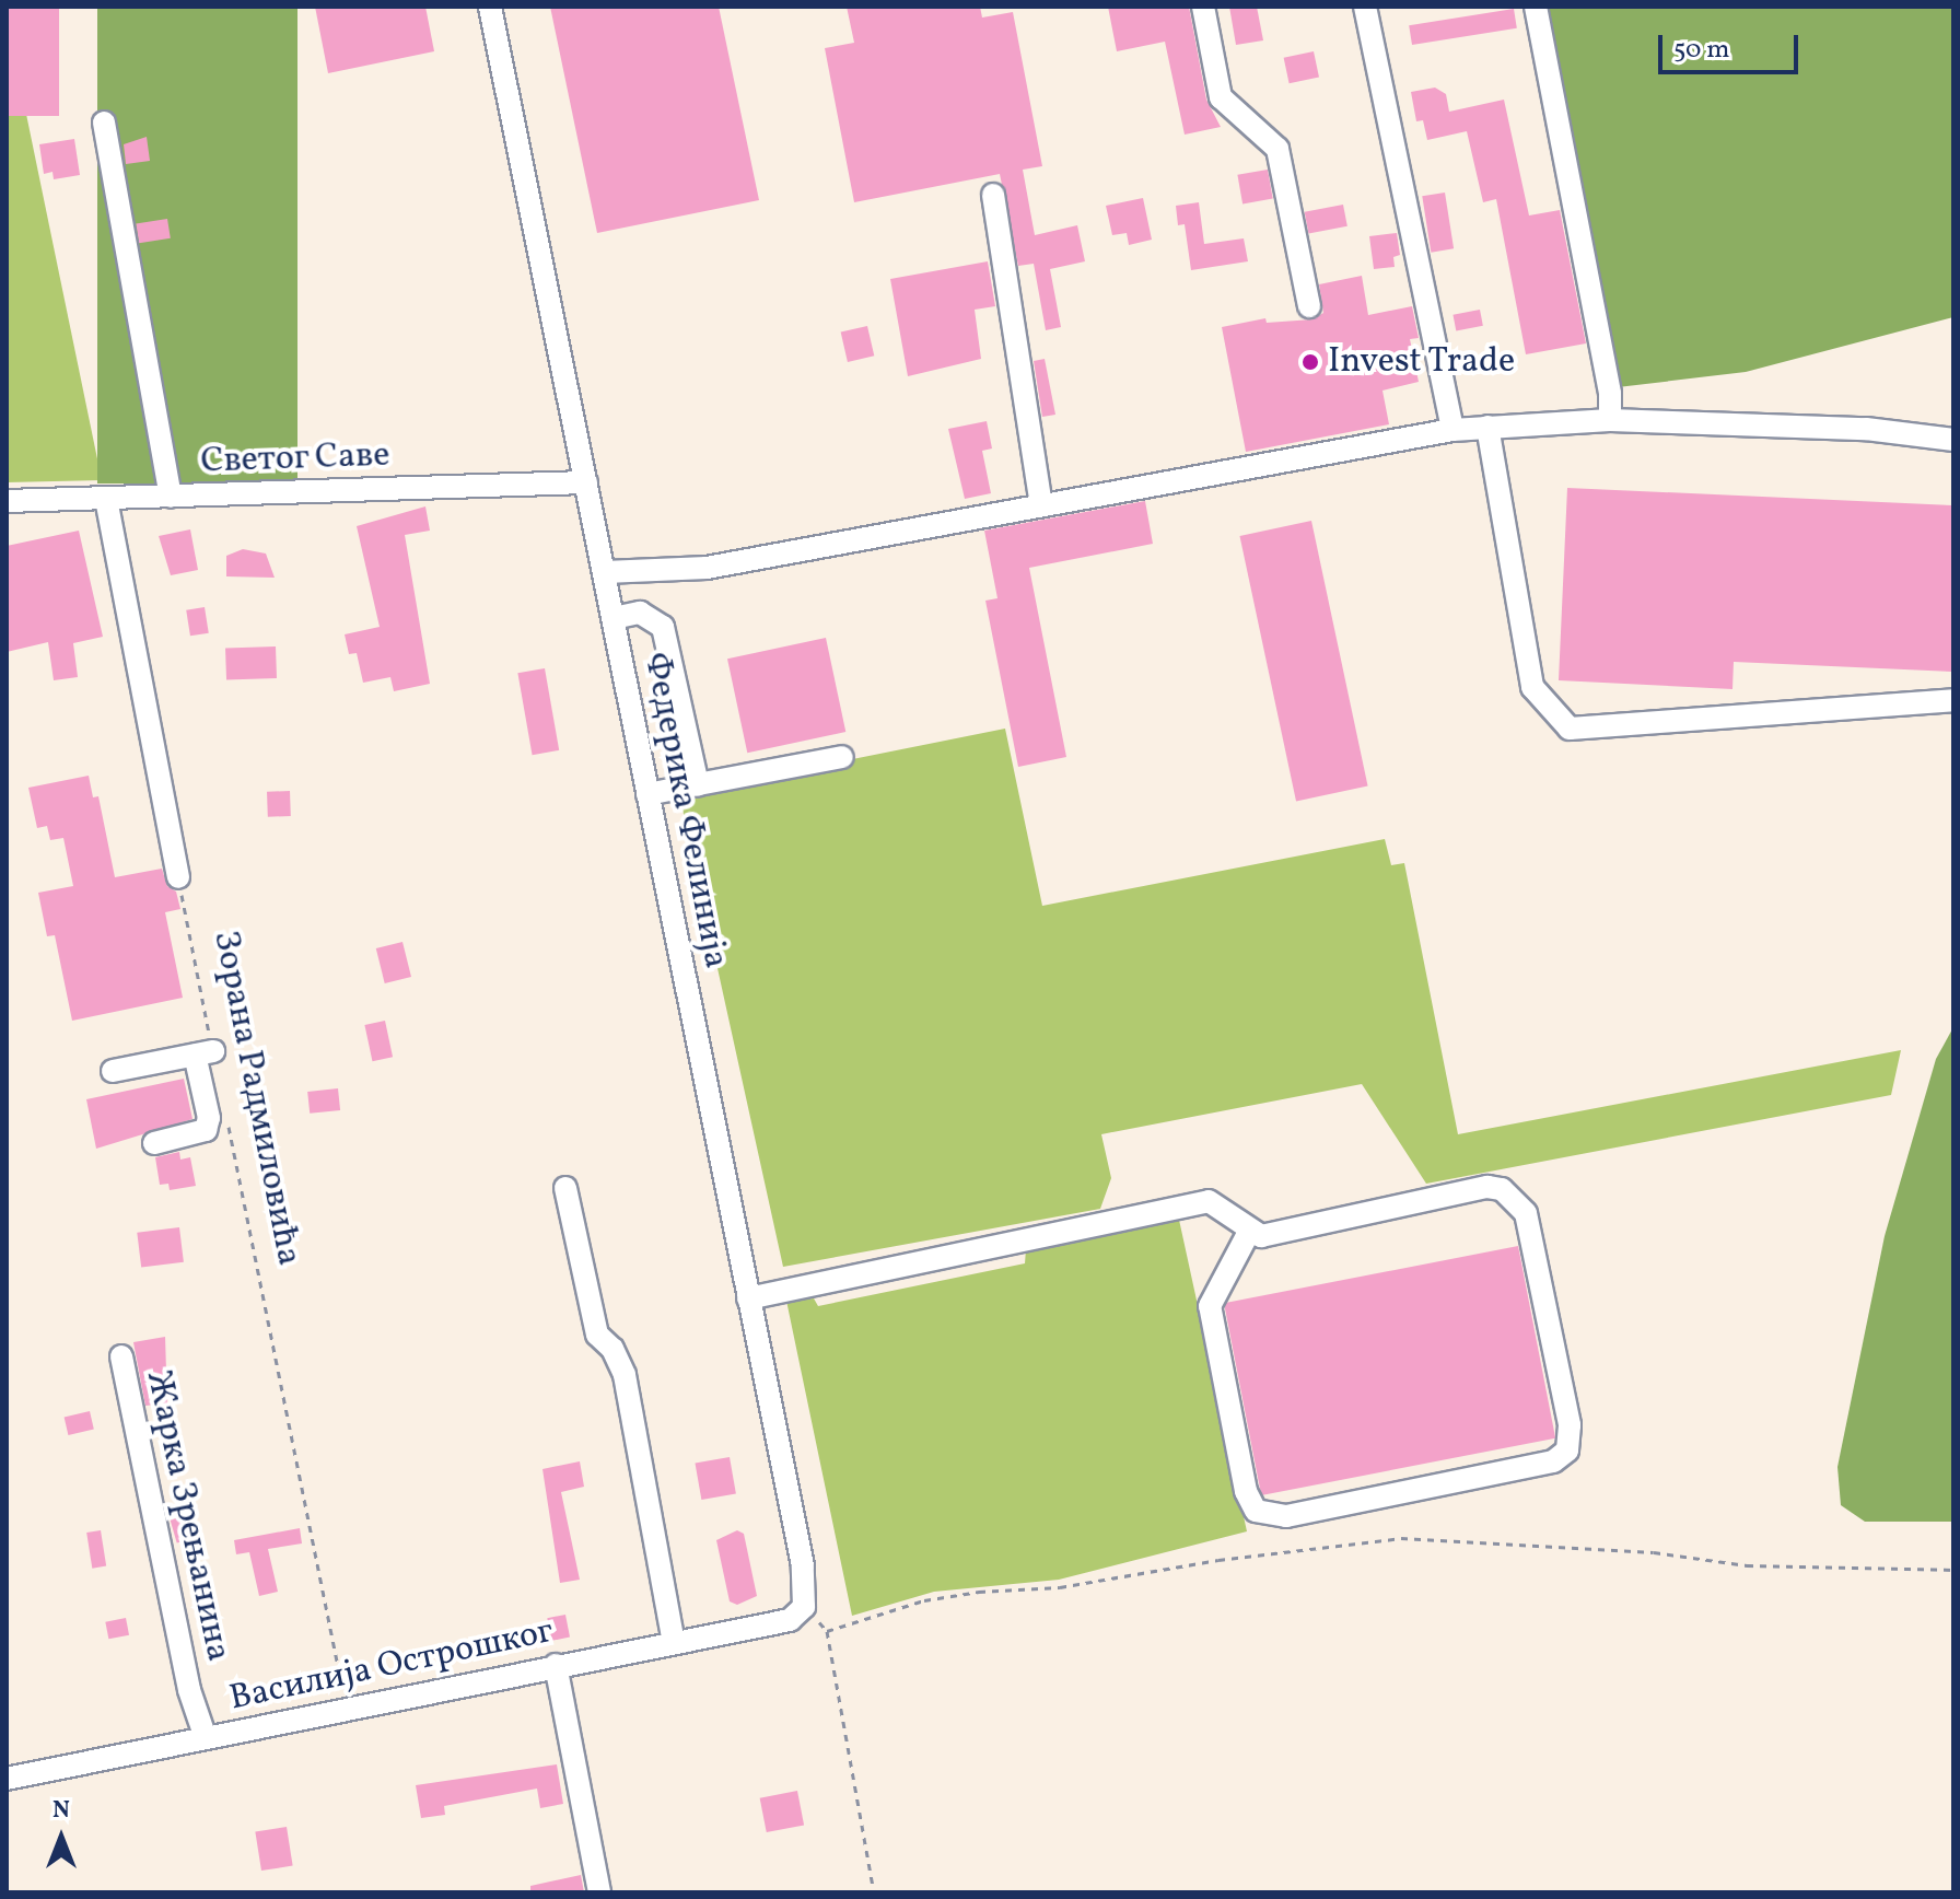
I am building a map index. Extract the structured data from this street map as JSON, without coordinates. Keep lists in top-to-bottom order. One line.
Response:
{"streets":{"street":["Светог Саве","Федерика Фелинија","Жарка Зрењанина","Василија Острошког"],"path":["Зорана Радмиловића"]},"crossings":[["Светог Саве","Федерика Фелинија"],["Федерика Фелинија","Василија Острошког"],["Зорана Радмиловића","Василија Острошког"],["Жарка Зрењанина","Василија Острошког"]],"places":["Invest Trade"],"scale_bar":"50 m","north":"top"}
